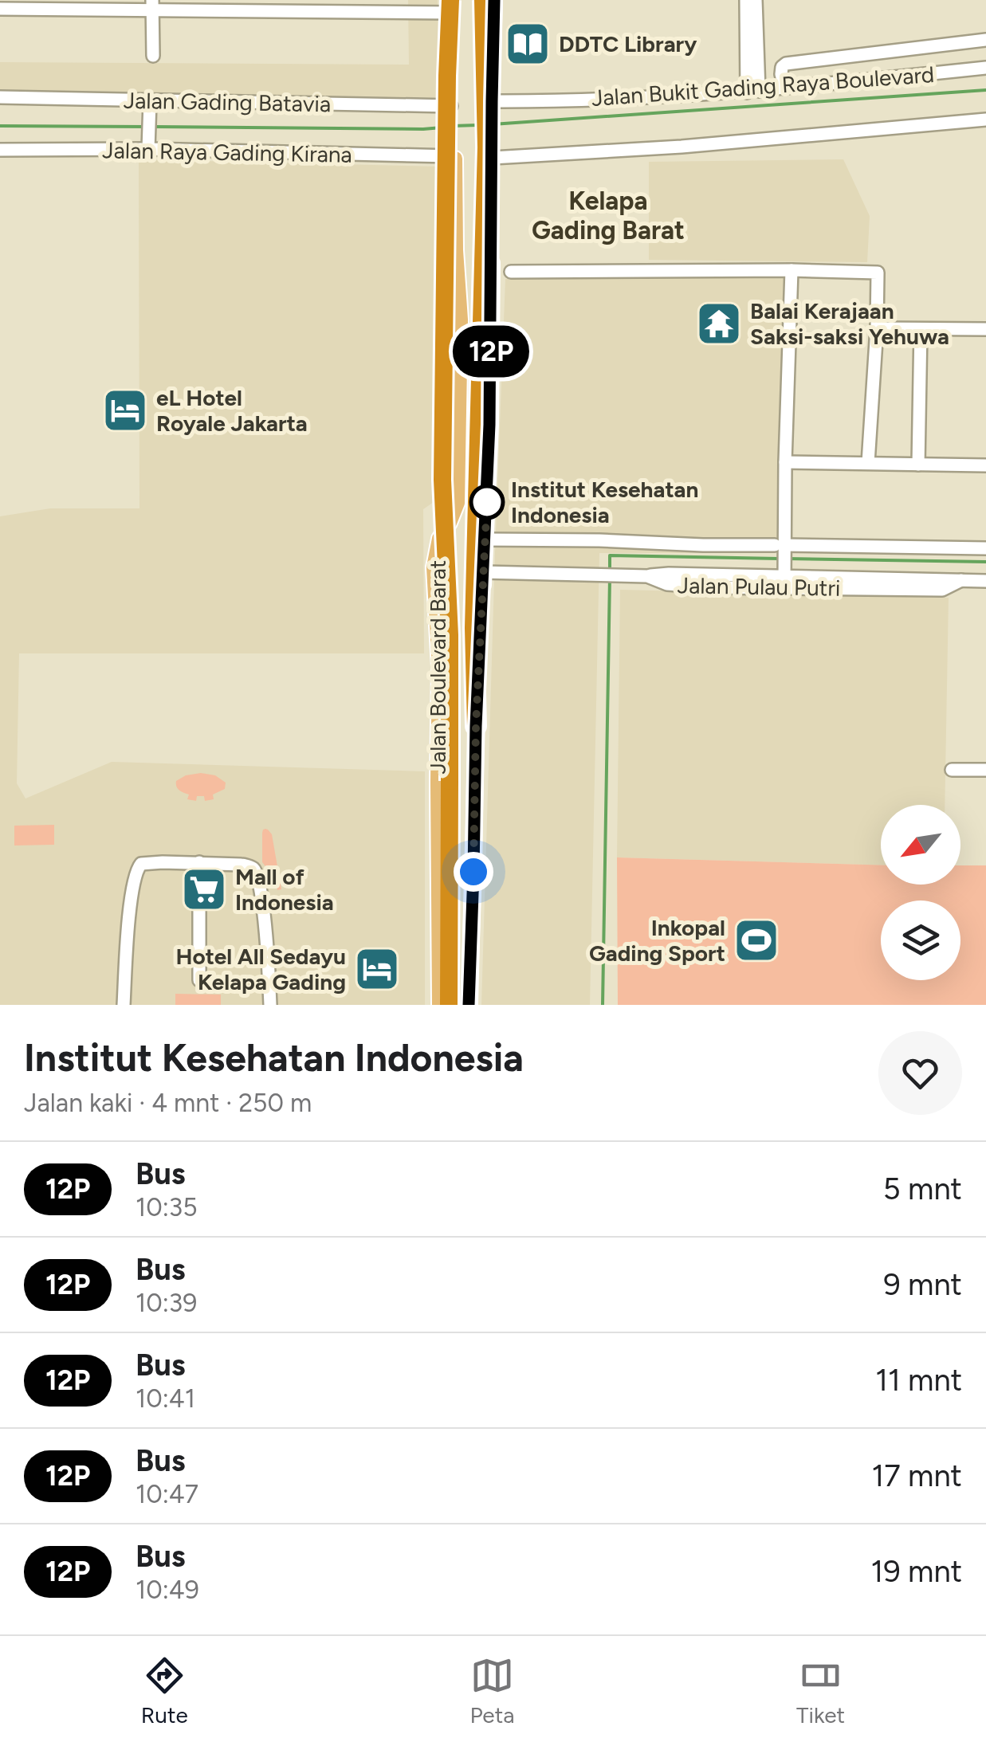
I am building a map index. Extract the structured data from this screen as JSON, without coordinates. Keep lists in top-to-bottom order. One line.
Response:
{"streets":{"main road":["Jalan Boulevard Barat"],"street":["Jalan Bukit Gading Raya Boulevard","Jalan Gading Batavia","Jalan Raya Gading Kirana","Jalan Pulau Putri"]},"crossings":[["Jalan Gading Batavia","Jalan Boulevard Barat"],["Jalan Raya Gading Kirana","Jalan Boulevard Barat"]],"districts":["Kelapa Gading Barat"],"places":{"library":["DDTC Library"],"temple":["Balai Kerajaan Saksi-saksi Yehuwa"],"hotel":["eL Hotel Royale Jakarta","Hotel All Sedayu Kelapa Gading"],"other":["Institut Kesehatan Indonesia"],"supermarket":["Mall of Indonesia"],"sports":["Inkopal Gading Sport"]},"lines":["bus line 12P"],"north":"bottom left","page":{"on_map":"12P","heading":["Institut Kesehatan Indonesia","Jalan kaki · 4 mnt · 250 m"],"list":[{"mark":"12P","name":"Bus","note":"10:35","value":"5 mnt"},{"mark":"12P","name":"Bus","note":"10:39","value":"9 mnt"},{"mark":"12P","name":"Bus","note":"10:41","value":"11 mnt"},{"mark":"12P","name":"Bus","note":"10:47","value":"17 mnt"},{"mark":"12P","name":"Bus","note":"10:49","value":"19 mnt"}],"tabs":["Rute","Peta","Tiket"]}}
